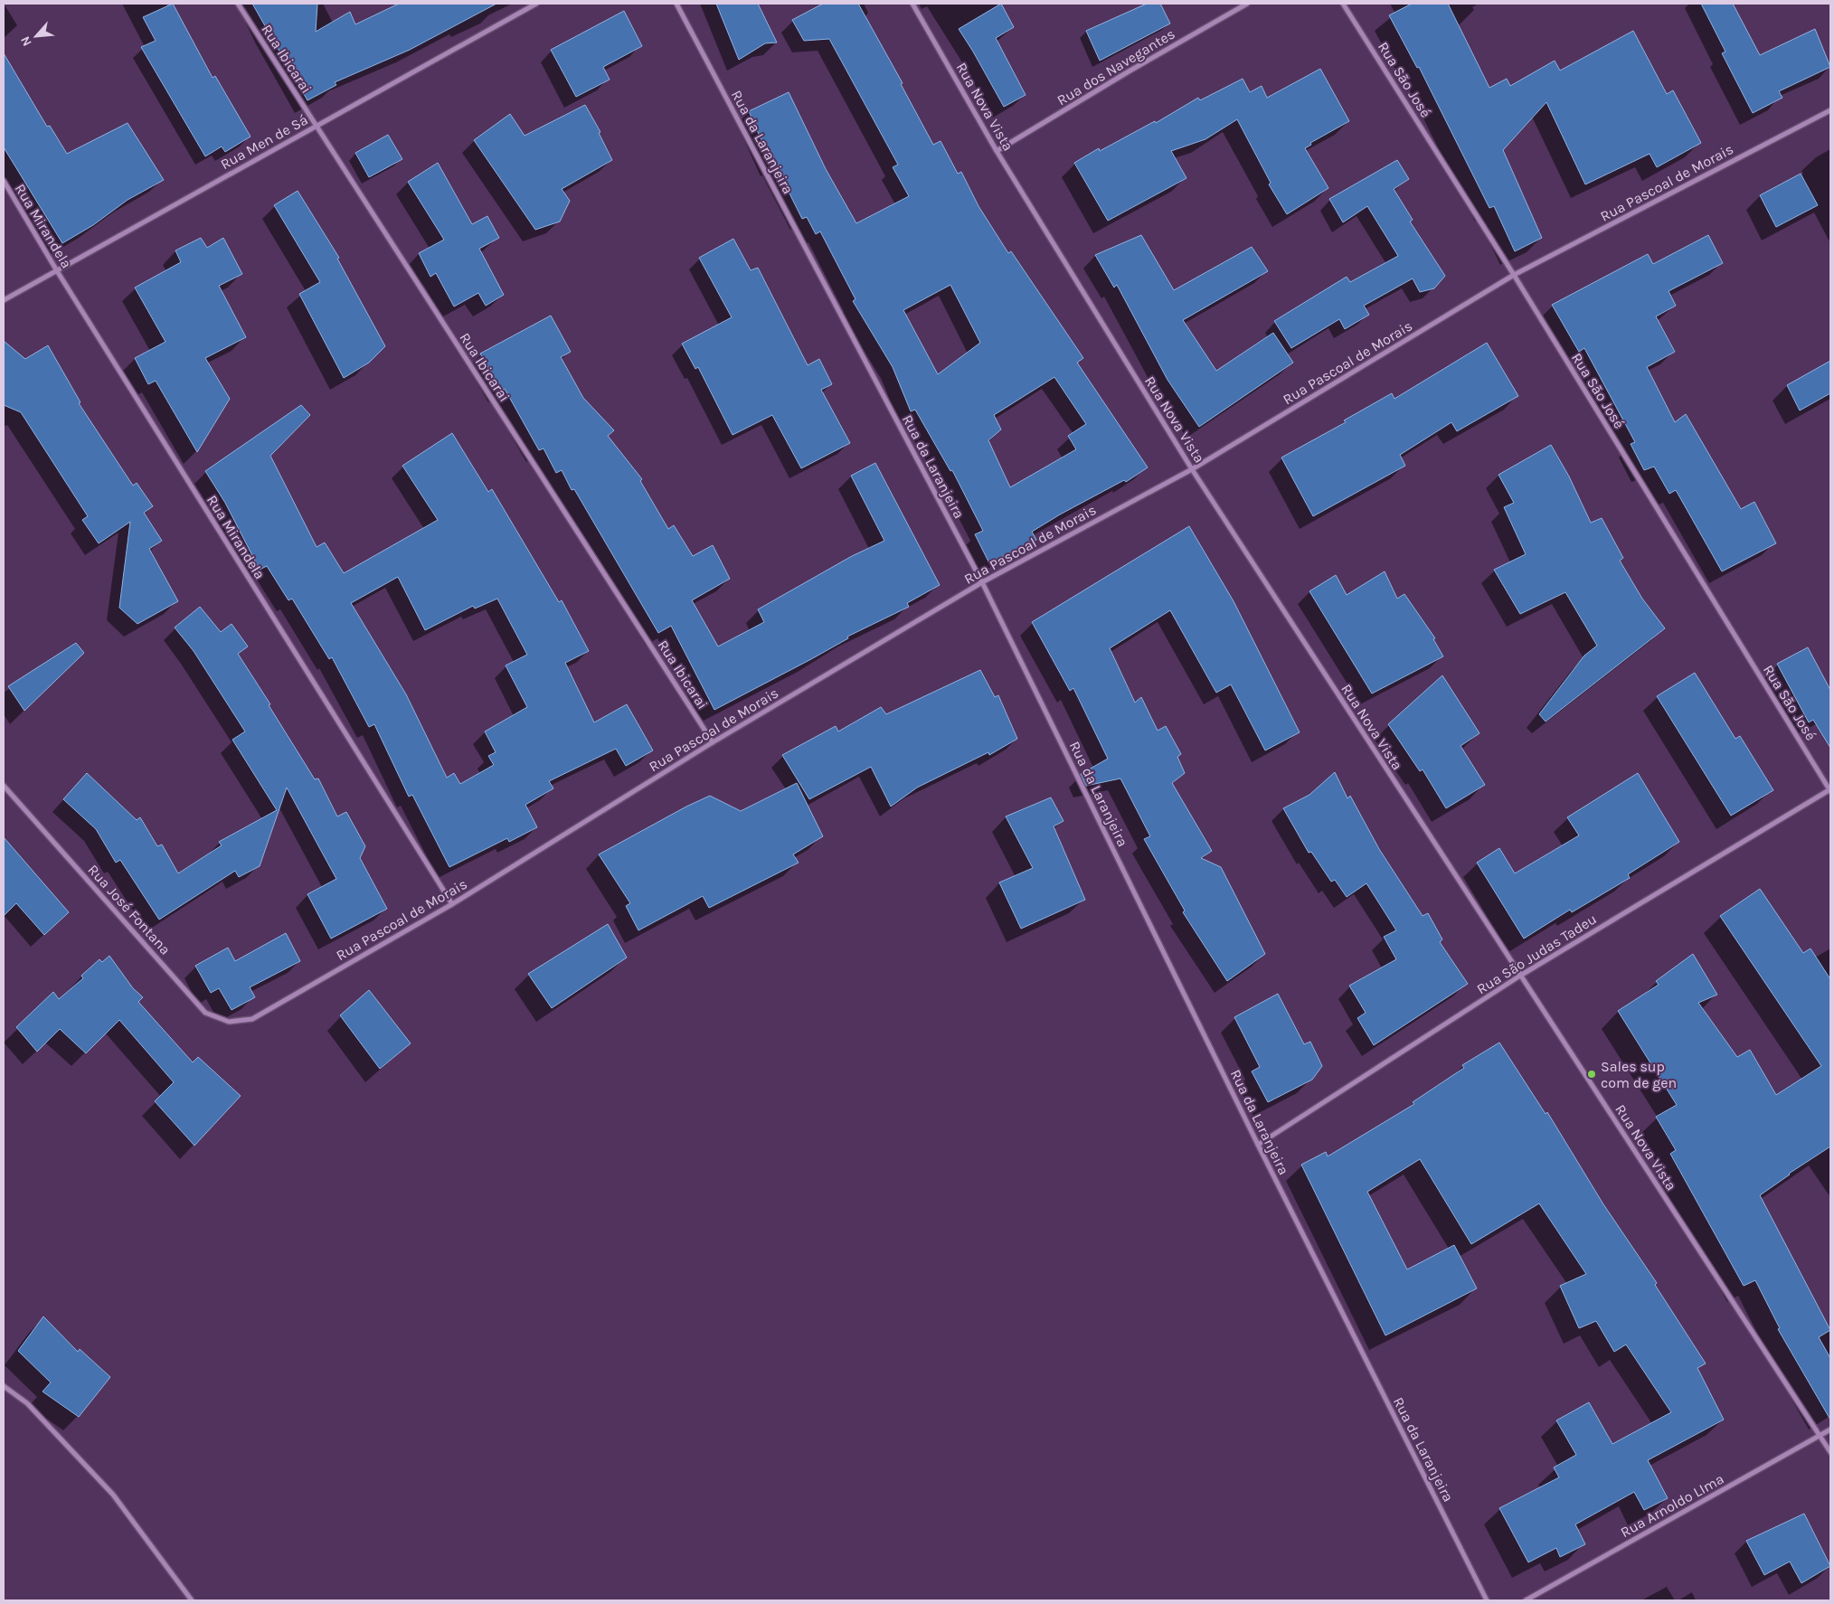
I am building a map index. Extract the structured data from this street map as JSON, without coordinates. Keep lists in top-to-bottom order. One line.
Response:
{"streets":{"street":["Rua Ibicarai","Rua dos Navegantes","Rua São José","Rua Nova Vista","Rua Men de Sá","Rua da Laranjeira","Rua Pascoal de Morais","Rua Mirandela","Rua José Fontana","Rua São Judas Tadeu","Rua Arnoldo LIma"]},"crossings":[["Rua Ibicarai","Rua Men de Sá"],["Rua Ibicarai","Rua Pascoal de Morais"],["Rua dos Navegantes","Rua Nova Vista"],["Rua São José","Rua Pascoal de Morais"],["Rua São José","Rua São Judas Tadeu"],["Rua Nova Vista","Rua Pascoal de Morais"],["Rua Nova Vista","Rua São Judas Tadeu"],["Rua Nova Vista","Rua Arnoldo LIma"],["Rua Men de Sá","Rua Mirandela"],["Rua da Laranjeira","Rua Pascoal de Morais"],["Rua da Laranjeira","Rua São Judas Tadeu"],["Rua Pascoal de Morais","Rua Mirandela"],["Rua Pascoal de Morais","Rua José Fontana"]],"places":["Sales sup com de gen"],"north":"bottom left"}
